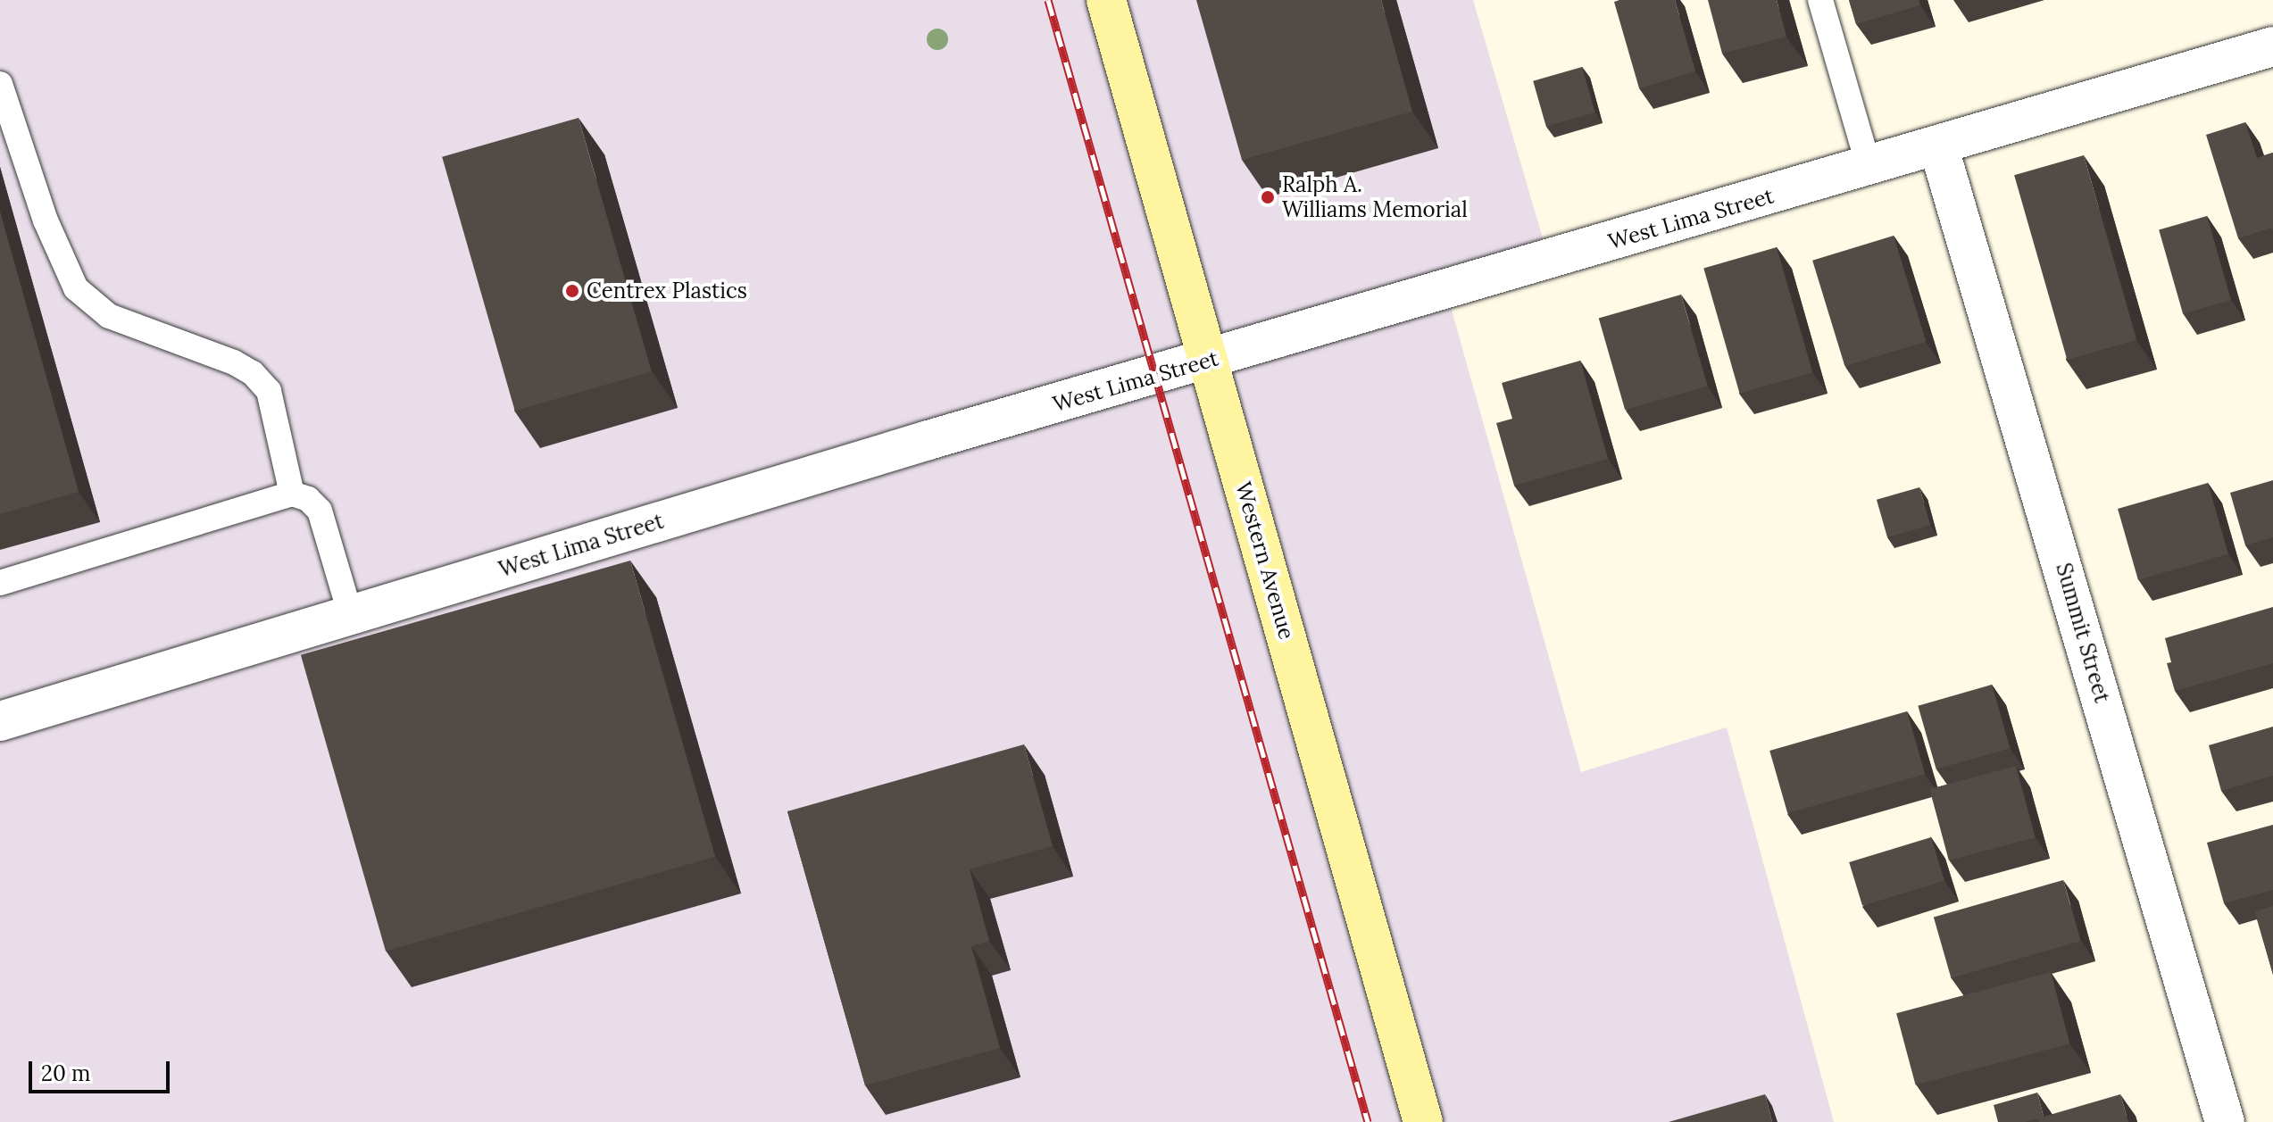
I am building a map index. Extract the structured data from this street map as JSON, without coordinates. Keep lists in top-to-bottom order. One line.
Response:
{"streets":{"main road":["Western Avenue"],"street":["West Lima Street","Summit Street"]},"crossings":[["West Lima Street","Western Avenue"],["West Lima Street","Summit Street"]],"places":["Ralph A. Williams Memorial","Centrex Plastics"],"scale_bar":"20 m"}
